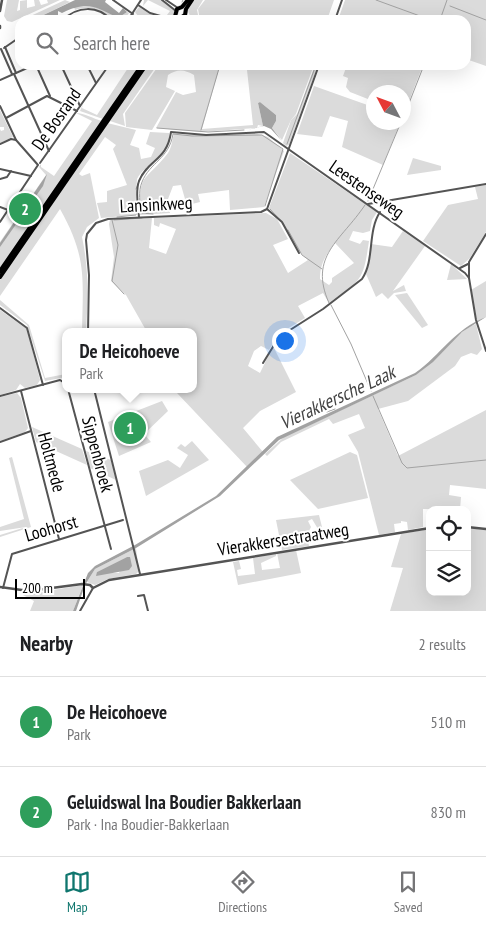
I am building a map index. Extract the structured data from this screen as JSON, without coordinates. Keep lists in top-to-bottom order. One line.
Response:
{"streets":{"street":["De Bosrand","Leestenseweg","Lansinkweg","Sippenbroek","Holtmede","Loohorst","Vierakkersestraatweg"]},"crossings":[["Leestenseweg","Lansinkweg"],["Sippenbroek","Loohorst"],["Holtmede","Loohorst"]],"water":["Vierakkersche Laak"],"scale_bar":"200 m","north":"top left","page":{"search":"Search here","pins":["2","1"],"popup":["De Heicohoeve","Park"],"scale":"200 m","heading":["Nearby","2 results"],"list":[{"mark":"1","name":"De Heicohoeve","note":"Park","value":"510 m"},{"mark":"2","name":"Geluidswal Ina Boudier Bakkerlaan","note":"Park · Ina Boudier-Bakkerlaan","value":"830 m"}],"nav":["Map","Directions","Saved"]}}
